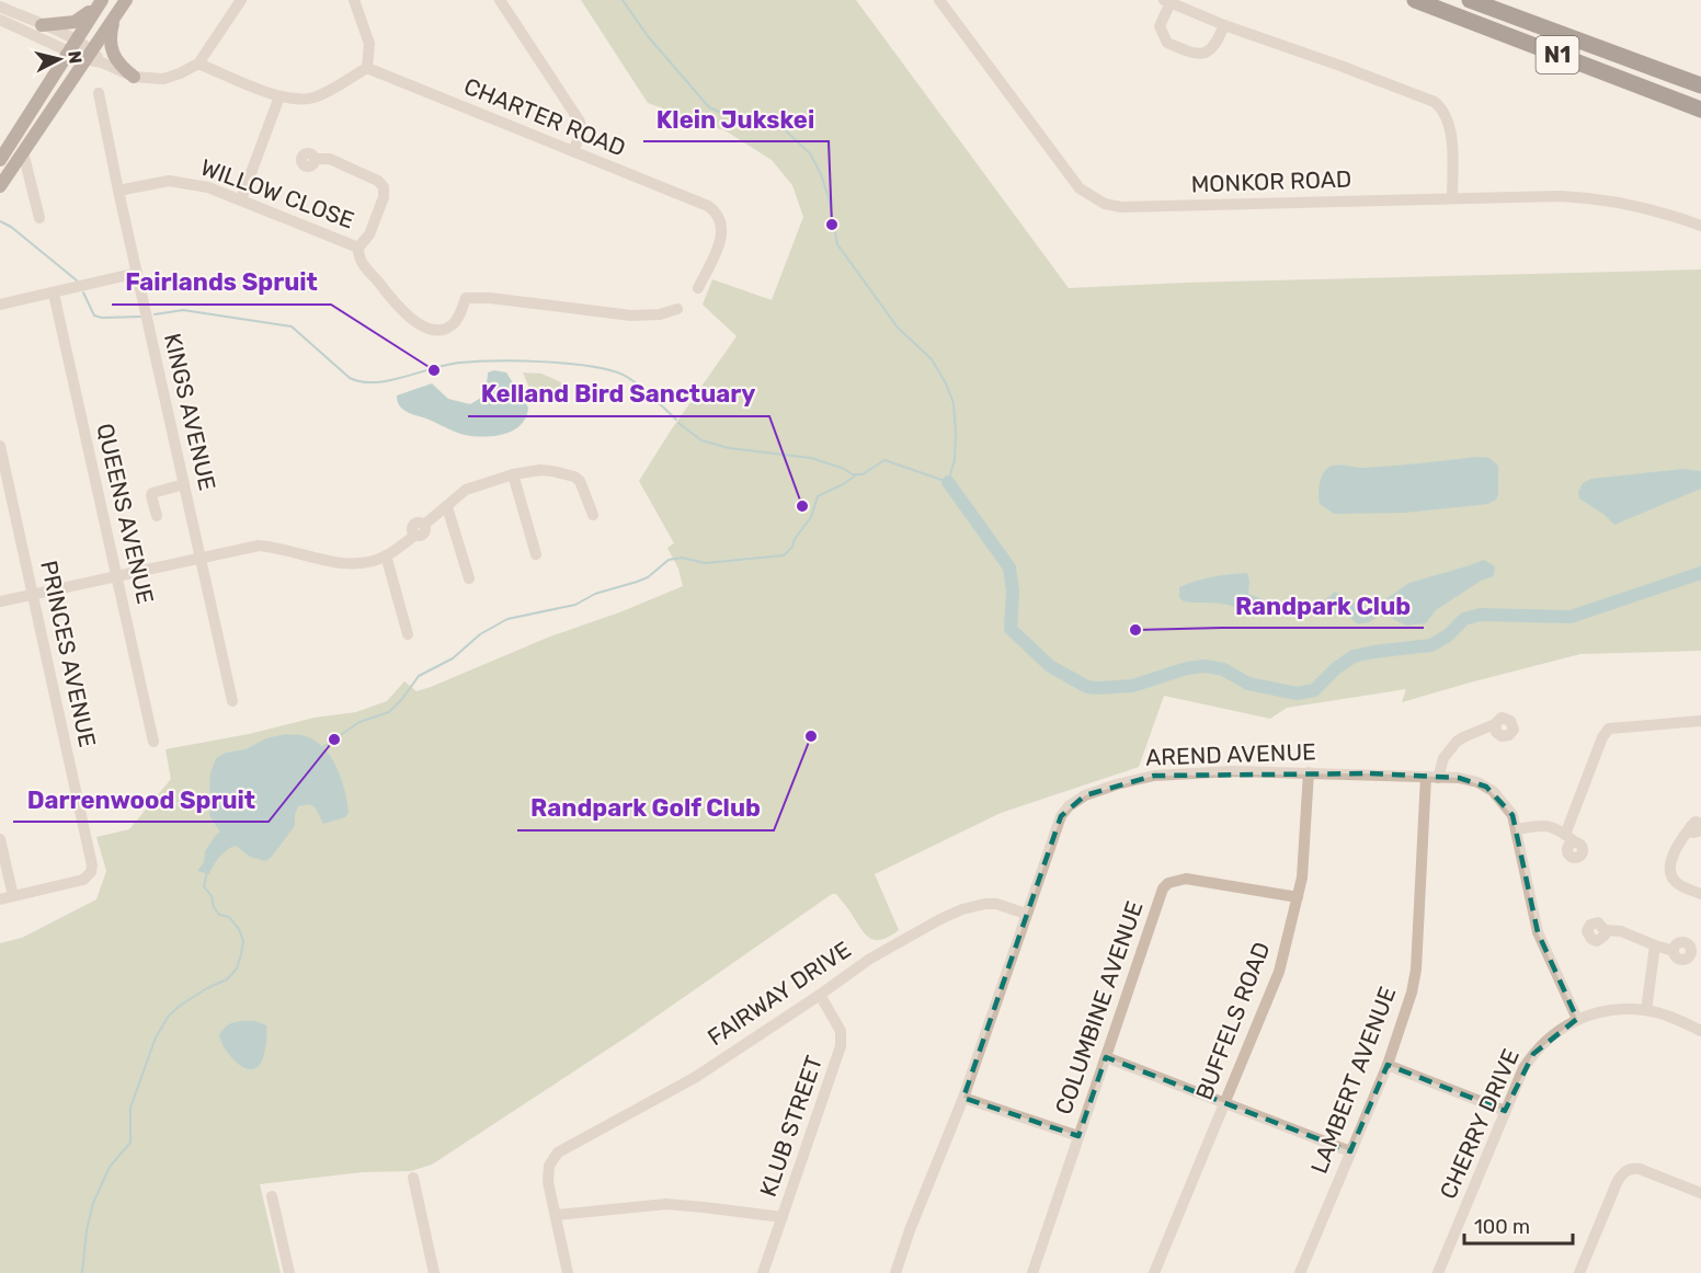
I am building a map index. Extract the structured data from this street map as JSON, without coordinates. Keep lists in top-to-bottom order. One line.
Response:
{"streets":{"highway":["N1"],"street":["CHARTER ROAD","MONKOR ROAD","WILLOW CLOSE","KINGS AVENUE","QUEENS AVENUE","PRINCES AVENUE","AREND AVENUE","FAIRWAY DRIVE","COLUMBINE AVENUE","BUFFELS ROAD","LAMBERT AVENUE","CHERRY DRIVE","KLUB STREET"]},"crossings":[["WILLOW CLOSE","KINGS AVENUE"],["AREND AVENUE","FAIRWAY DRIVE"],["AREND AVENUE","BUFFELS ROAD"],["AREND AVENUE","LAMBERT AVENUE"],["AREND AVENUE","CHERRY DRIVE"],["FAIRWAY DRIVE","KLUB STREET"],["COLUMBINE AVENUE","BUFFELS ROAD"]],"places":["Klein Jukskei","Fairlands Spruit","Kelland Bird Sanctuary","Randpark Club","Randpark Golf Club","Darrenwood Spruit"],"scale_bar":"100 m","north":"right"}
